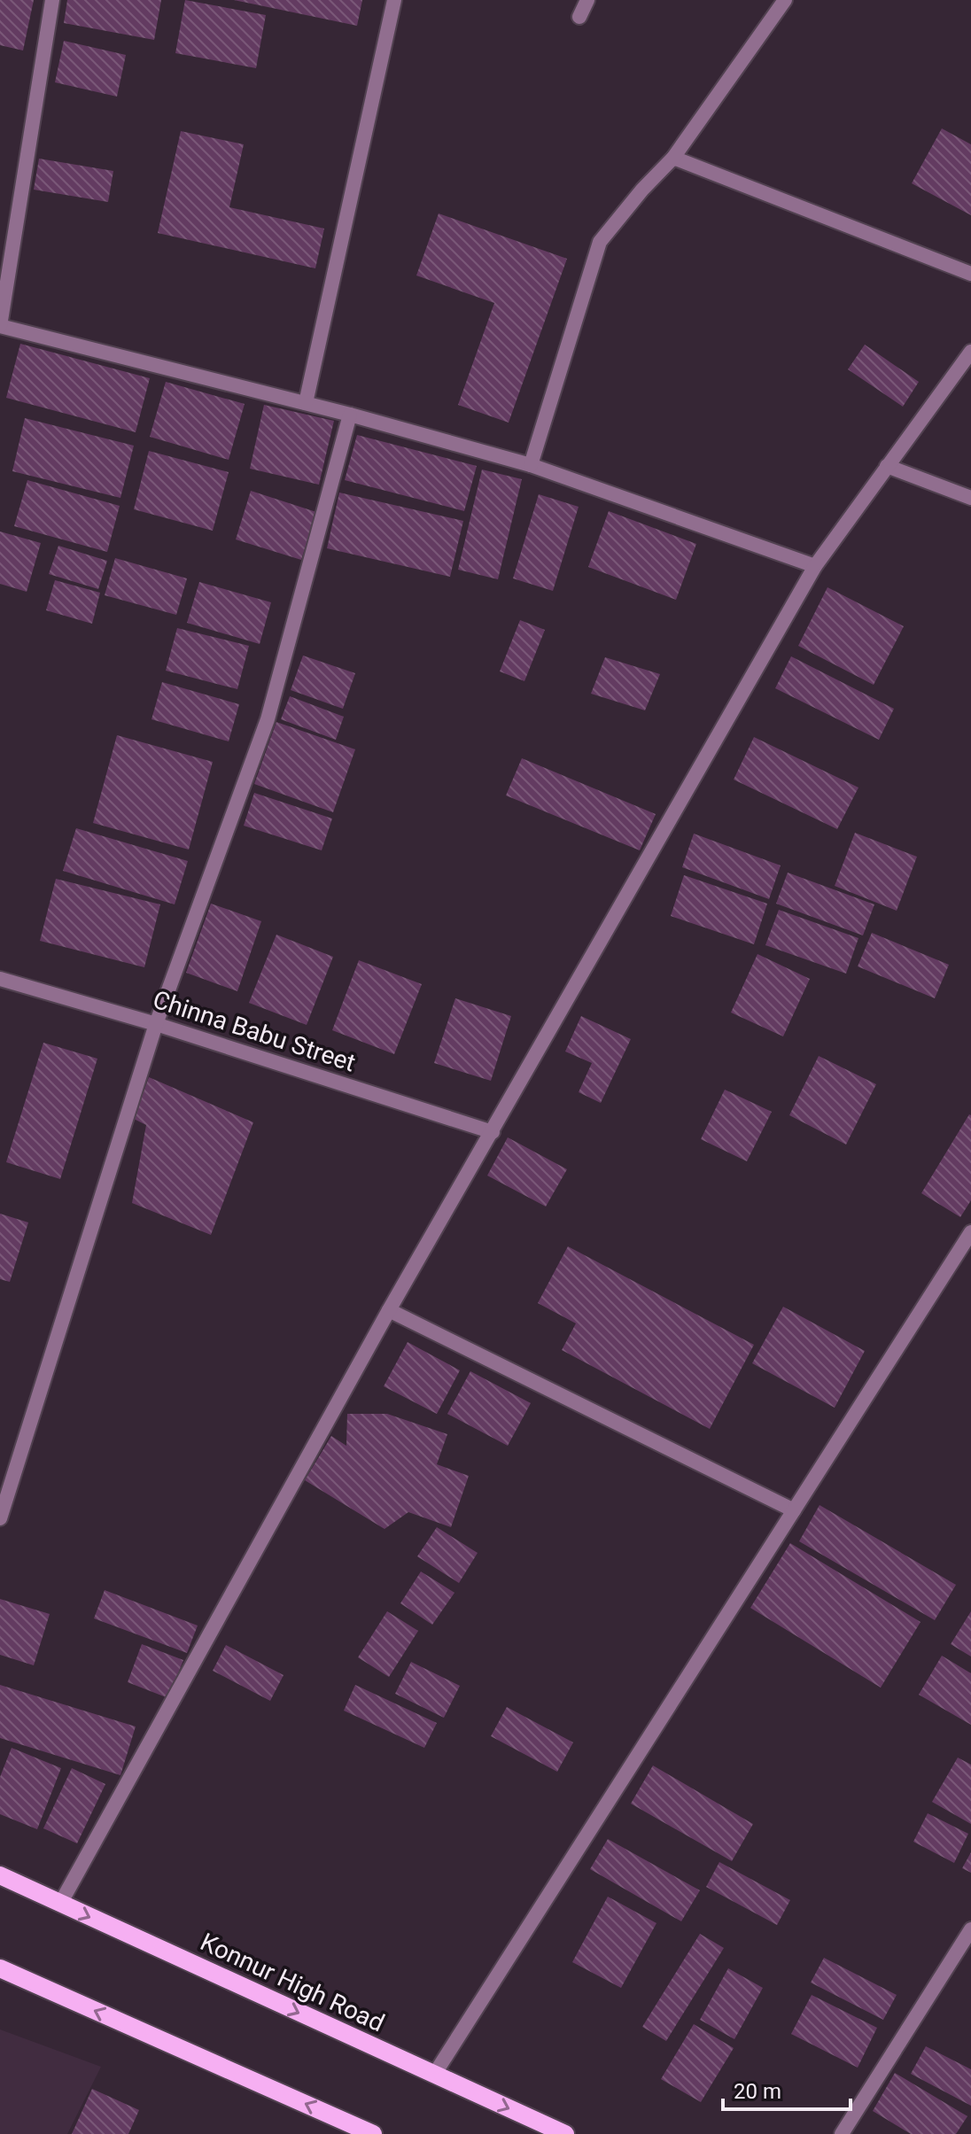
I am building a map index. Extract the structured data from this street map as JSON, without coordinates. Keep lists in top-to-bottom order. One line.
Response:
{"streets":{"main road":["Konnur High Road"],"street":["Chinna Babu Street"]},"scale_bar":"20 m"}
